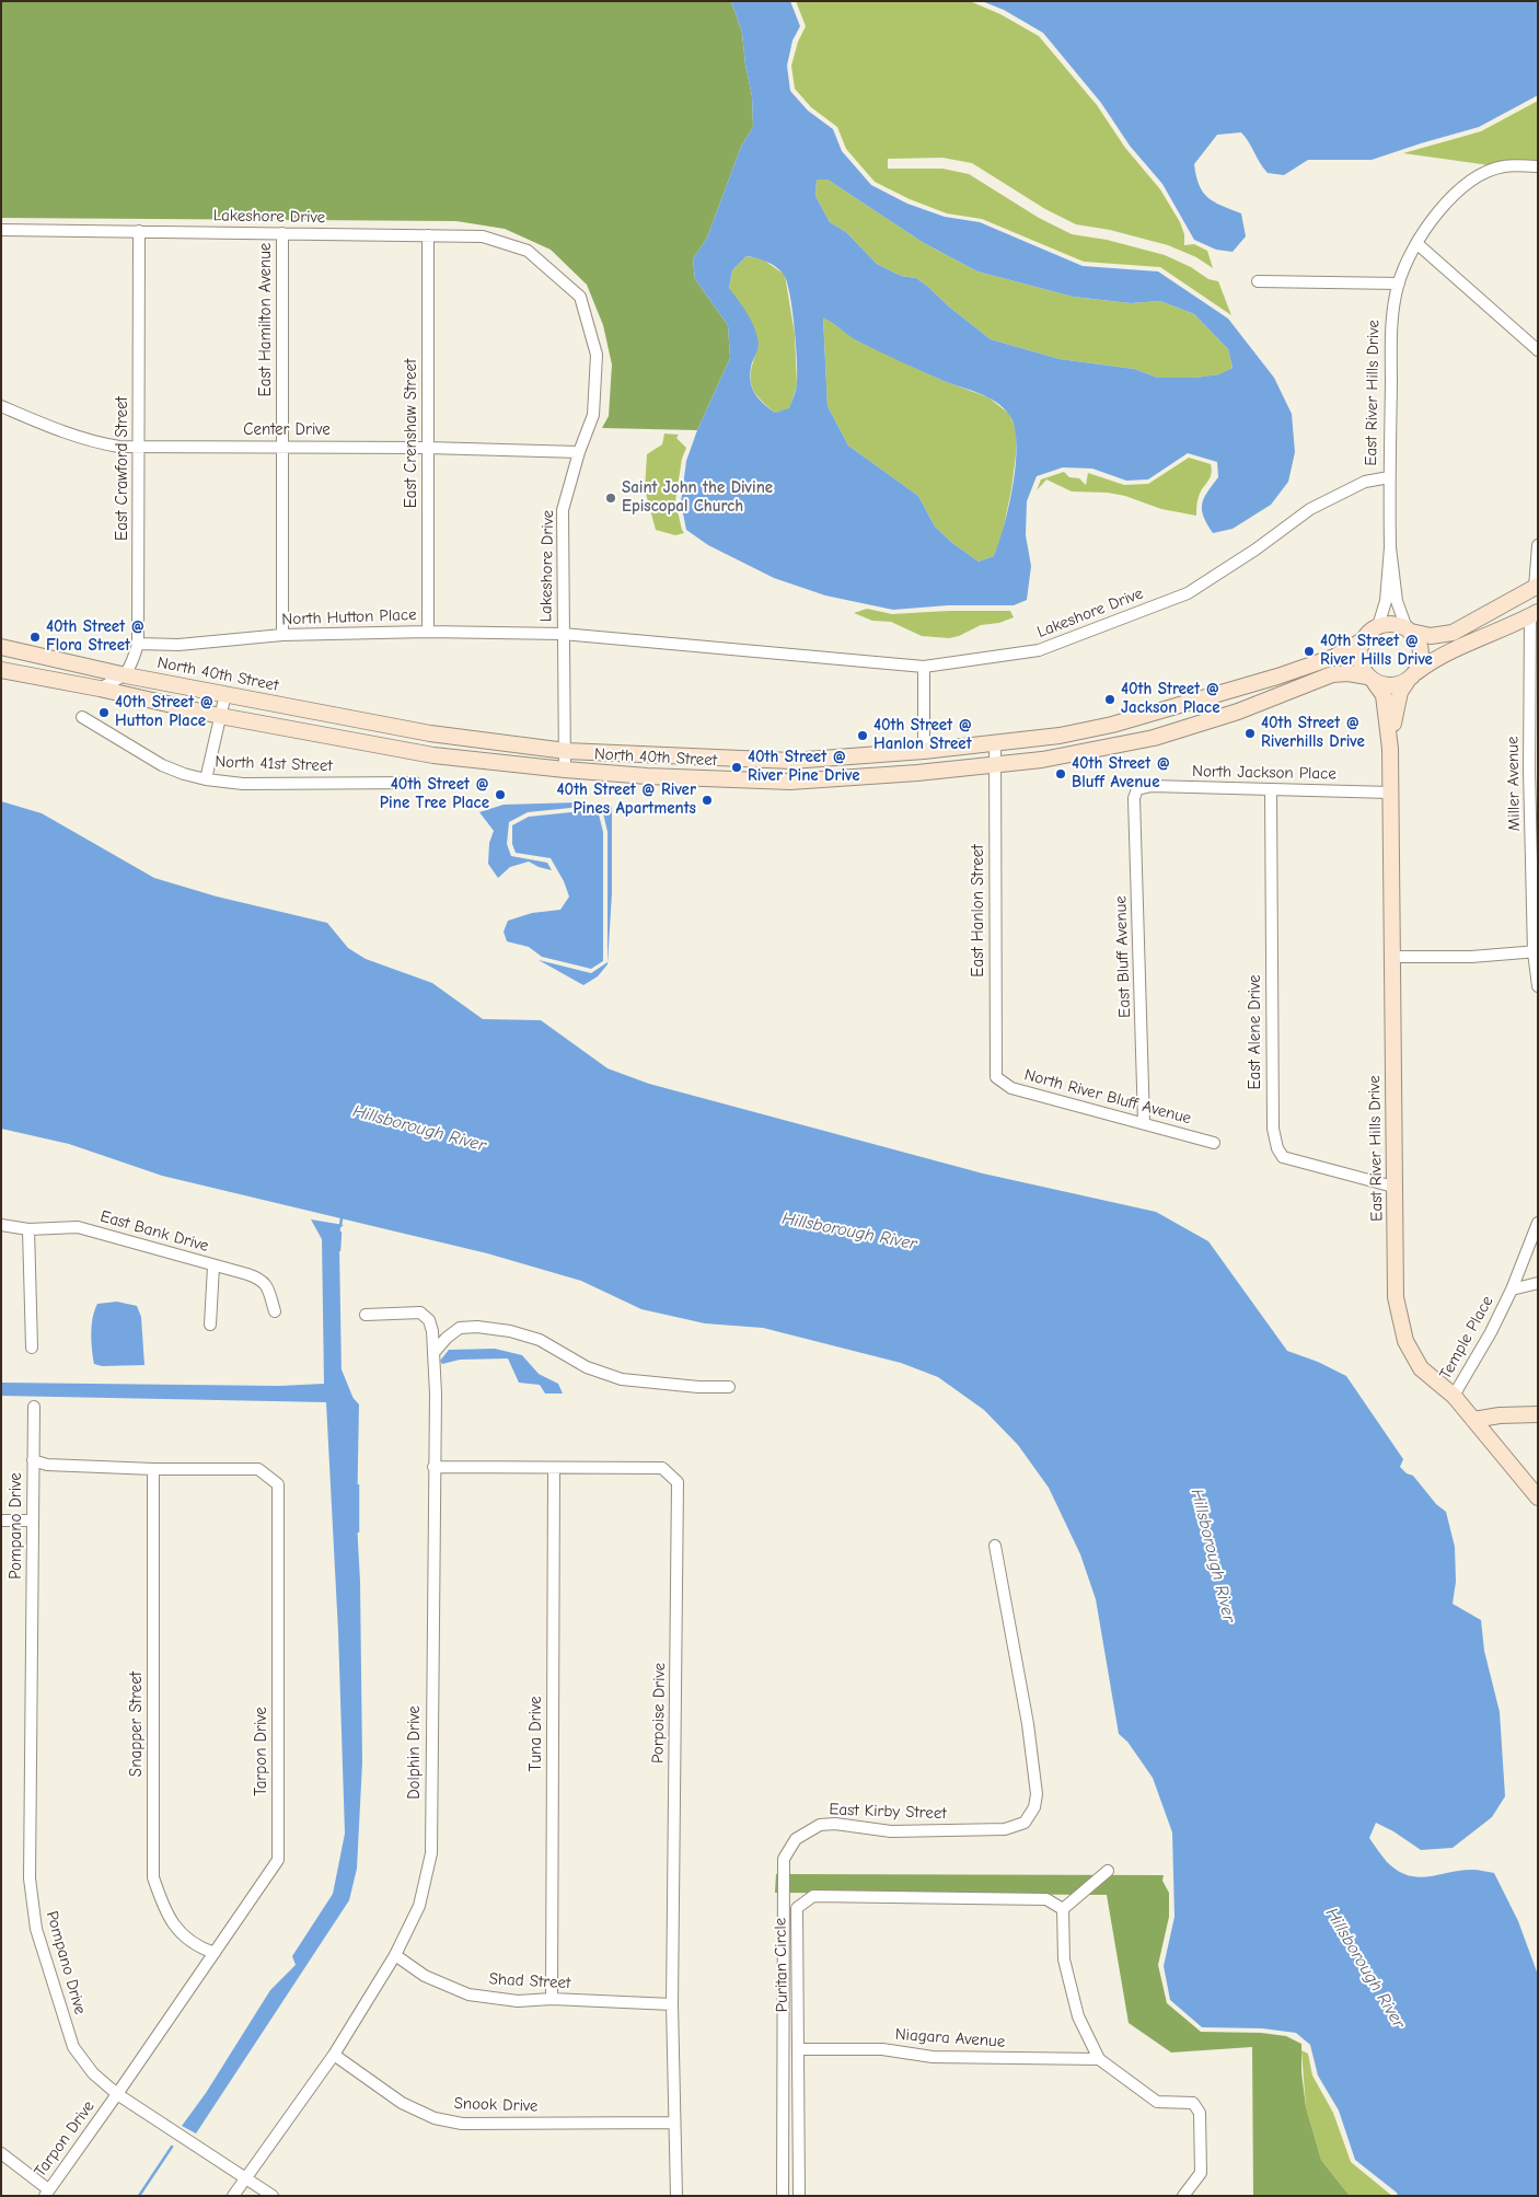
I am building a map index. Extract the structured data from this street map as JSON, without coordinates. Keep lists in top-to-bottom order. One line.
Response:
{"streets":{"main road":["East River Hills Drive","North 40th Street"],"street":["Lakeshore Drive","East Hamilton Avenue","Center Drive","East Crenshaw Street","East Crawford Street","North Hutton Place","North 41st Street","North Jackson Place","Miller Avenue","East Hanlon Street","East Bluff Avenue","East Alene Drive","North River Bluff Avenue","East Bank Drive","Temple Place","Pompano Drive","Porpoise Drive","Snapper Street","Tuna Drive","Tarpon Drive","Dolphin Drive","East Kirby Street","Puritan Circle","Shad Street","Niagara Avenue","Snook Drive"]},"crossings":[["Lakeshore Drive","East Hamilton Avenue"],["Lakeshore Drive","East River Hills Drive"],["Lakeshore Drive","Center Drive"],["Lakeshore Drive","East Crenshaw Street"],["Lakeshore Drive","East Crawford Street"],["Lakeshore Drive","North Hutton Place"],["East Hamilton Avenue","Center Drive"],["East Hamilton Avenue","North Hutton Place"],["East River Hills Drive","North 40th Street"],["East River Hills Drive","North Jackson Place"],["East River Hills Drive","East Alene Drive"],["East River Hills Drive","Temple Place"],["Center Drive","East Crenshaw Street"],["Center Drive","East Crawford Street"],["East Crenshaw Street","North Hutton Place"],["East Crawford Street","North Hutton Place"],["East Crawford Street","North 40th Street"],["North 40th Street","East Hanlon Street"],["North Jackson Place","East Bluff Avenue"],["North Jackson Place","East Alene Drive"],["East Hanlon Street","North River Bluff Avenue"],["East Bluff Avenue","North River Bluff Avenue"],["Pompano Drive","Tarpon Drive"],["Pompano Drive","Dolphin Drive"],["Porpoise Drive","Tuna Drive"],["Porpoise Drive","Dolphin Drive"],["Porpoise Drive","Shad Street"],["Porpoise Drive","Snook Drive"],["Snapper Street","Tarpon Drive"],["Tuna Drive","Shad Street"],["Dolphin Drive","Shad Street"],["Dolphin Drive","Snook Drive"],["Puritan Circle","Niagara Avenue"]],"water":["Hillsborough River"],"places":["Saint John the Divine Episcopal Church","40th Street @ Flora Street","40th Street @ River Hills Drive","40th Street @ Jackson Place","40th Street @ Hutton Place","40th Street @ Riverhills Drive","40th Street @ Hanlon Street","40th Street @ River Pine Drive","40th Street @ Bluff Avenue","40th Street @ Pine Tree Place","40th Street @ River Pines Apartments"]}
